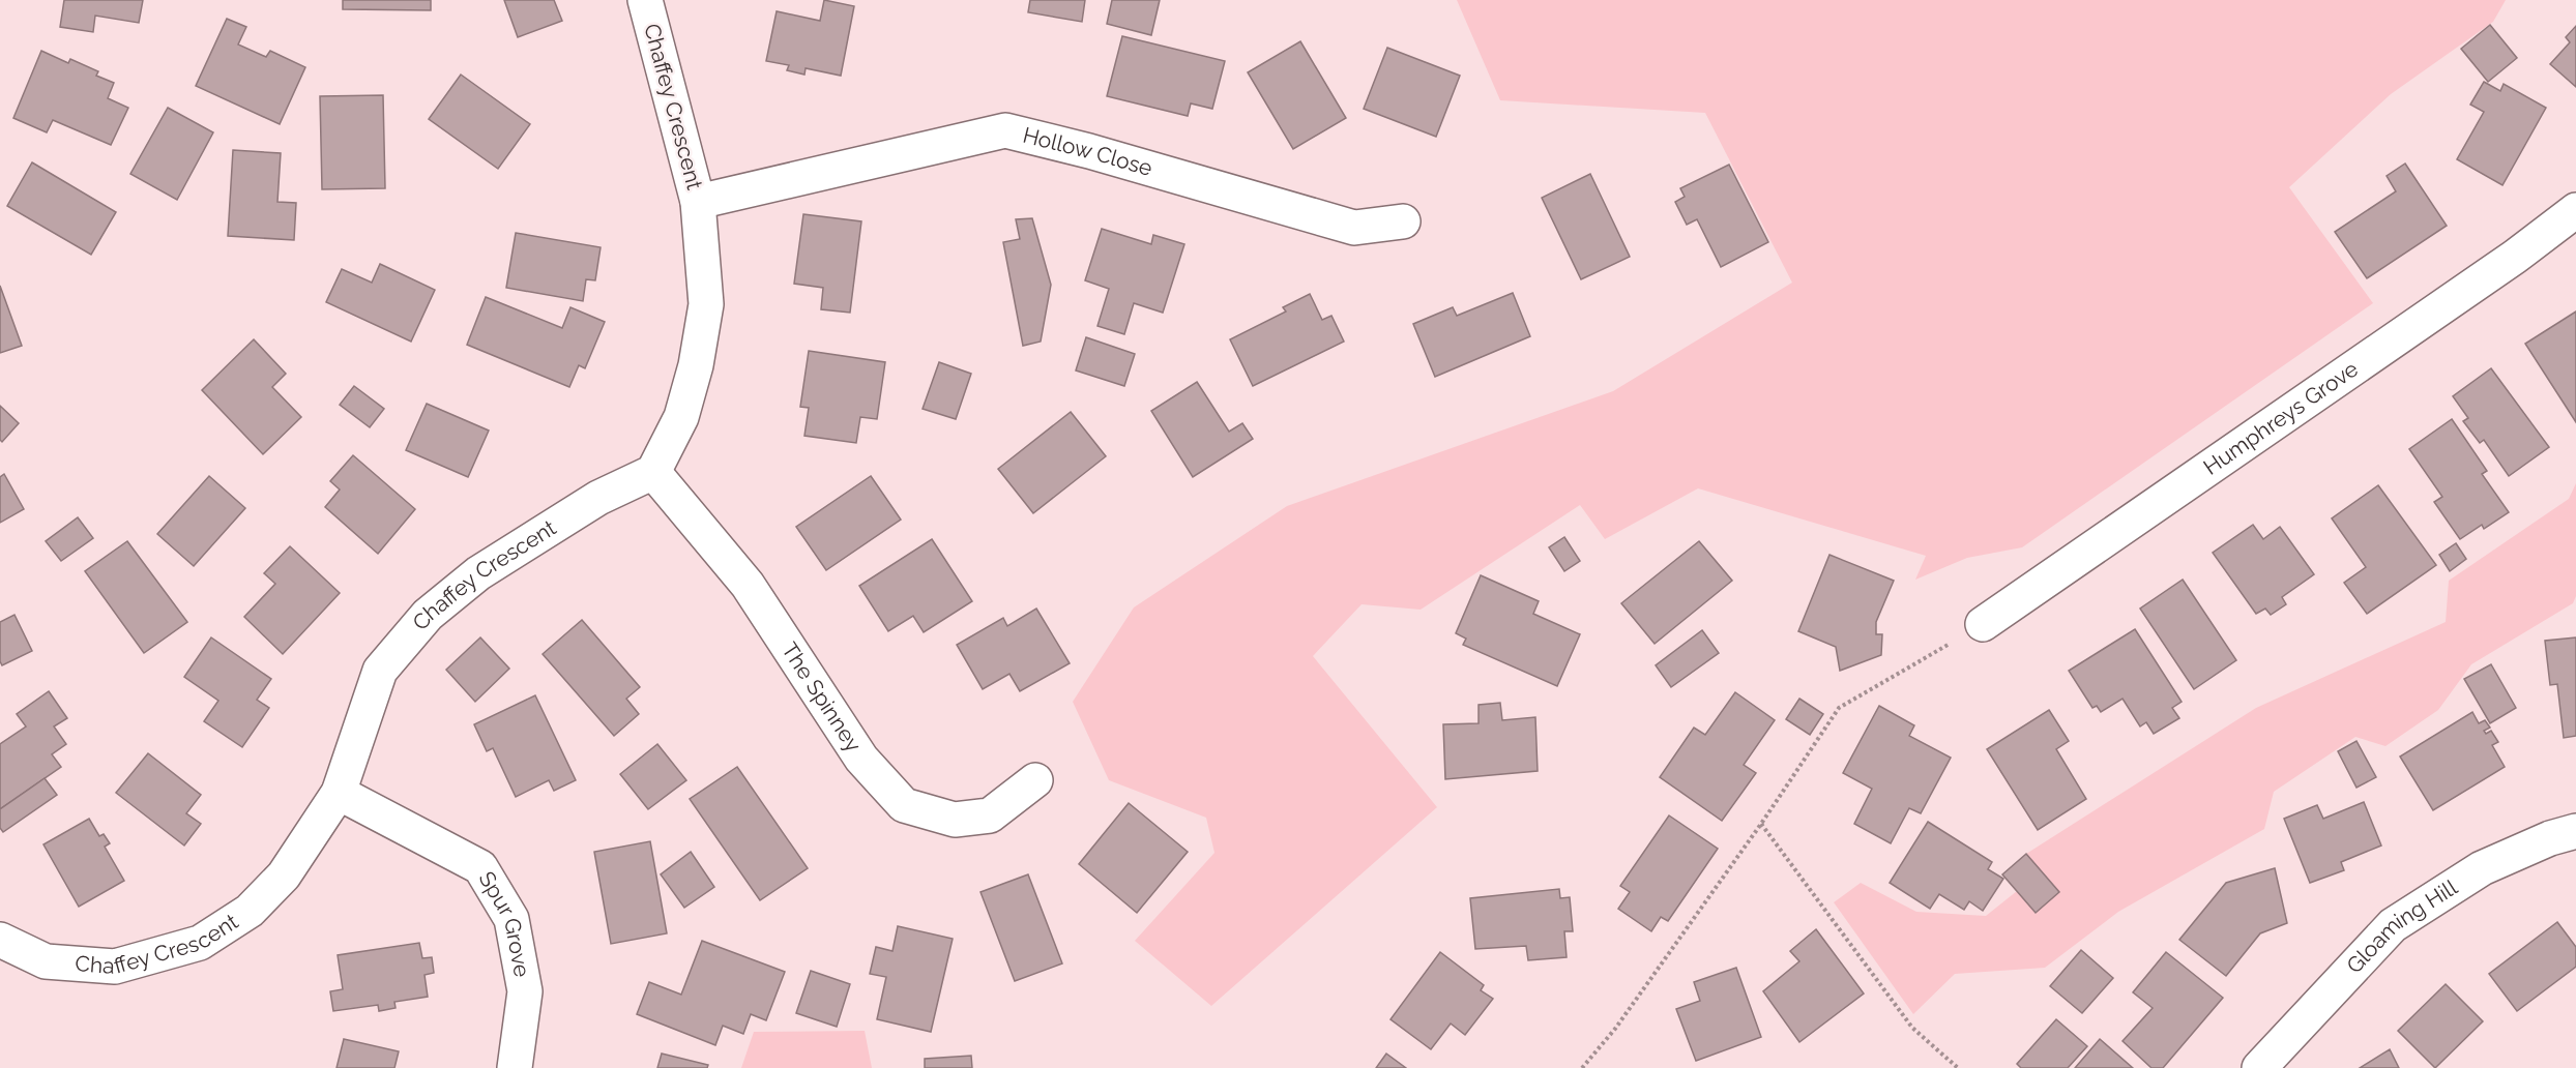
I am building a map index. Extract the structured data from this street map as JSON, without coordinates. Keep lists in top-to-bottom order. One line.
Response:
{"streets":{"street":["Chaffey Crescent","Hollow Close","Humphreys Grove","The Spinney","Spur Grove","Gloaming Hill"]},"crossings":[["Chaffey Crescent","Hollow Close"],["Chaffey Crescent","The Spinney"],["Chaffey Crescent","Spur Grove"]]}
